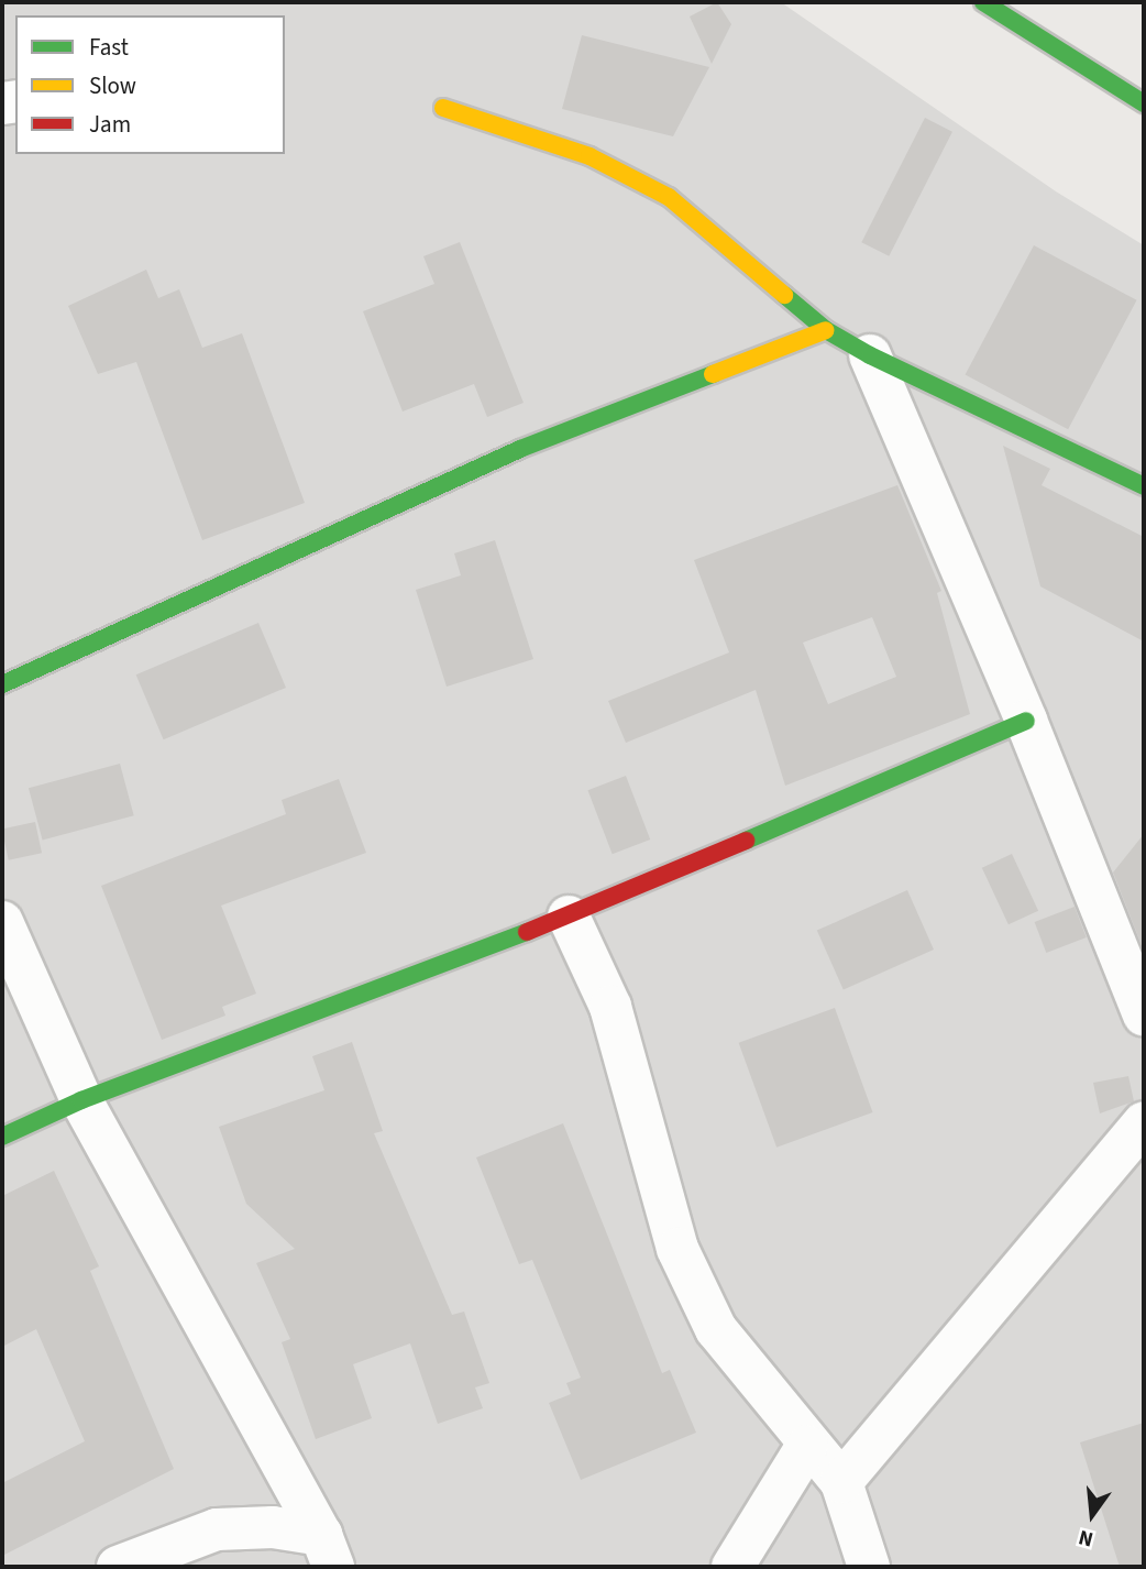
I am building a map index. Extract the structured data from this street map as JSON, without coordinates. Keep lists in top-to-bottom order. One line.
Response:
{"legend":["Fast","Slow","Jam"],"north":"bottom"}
